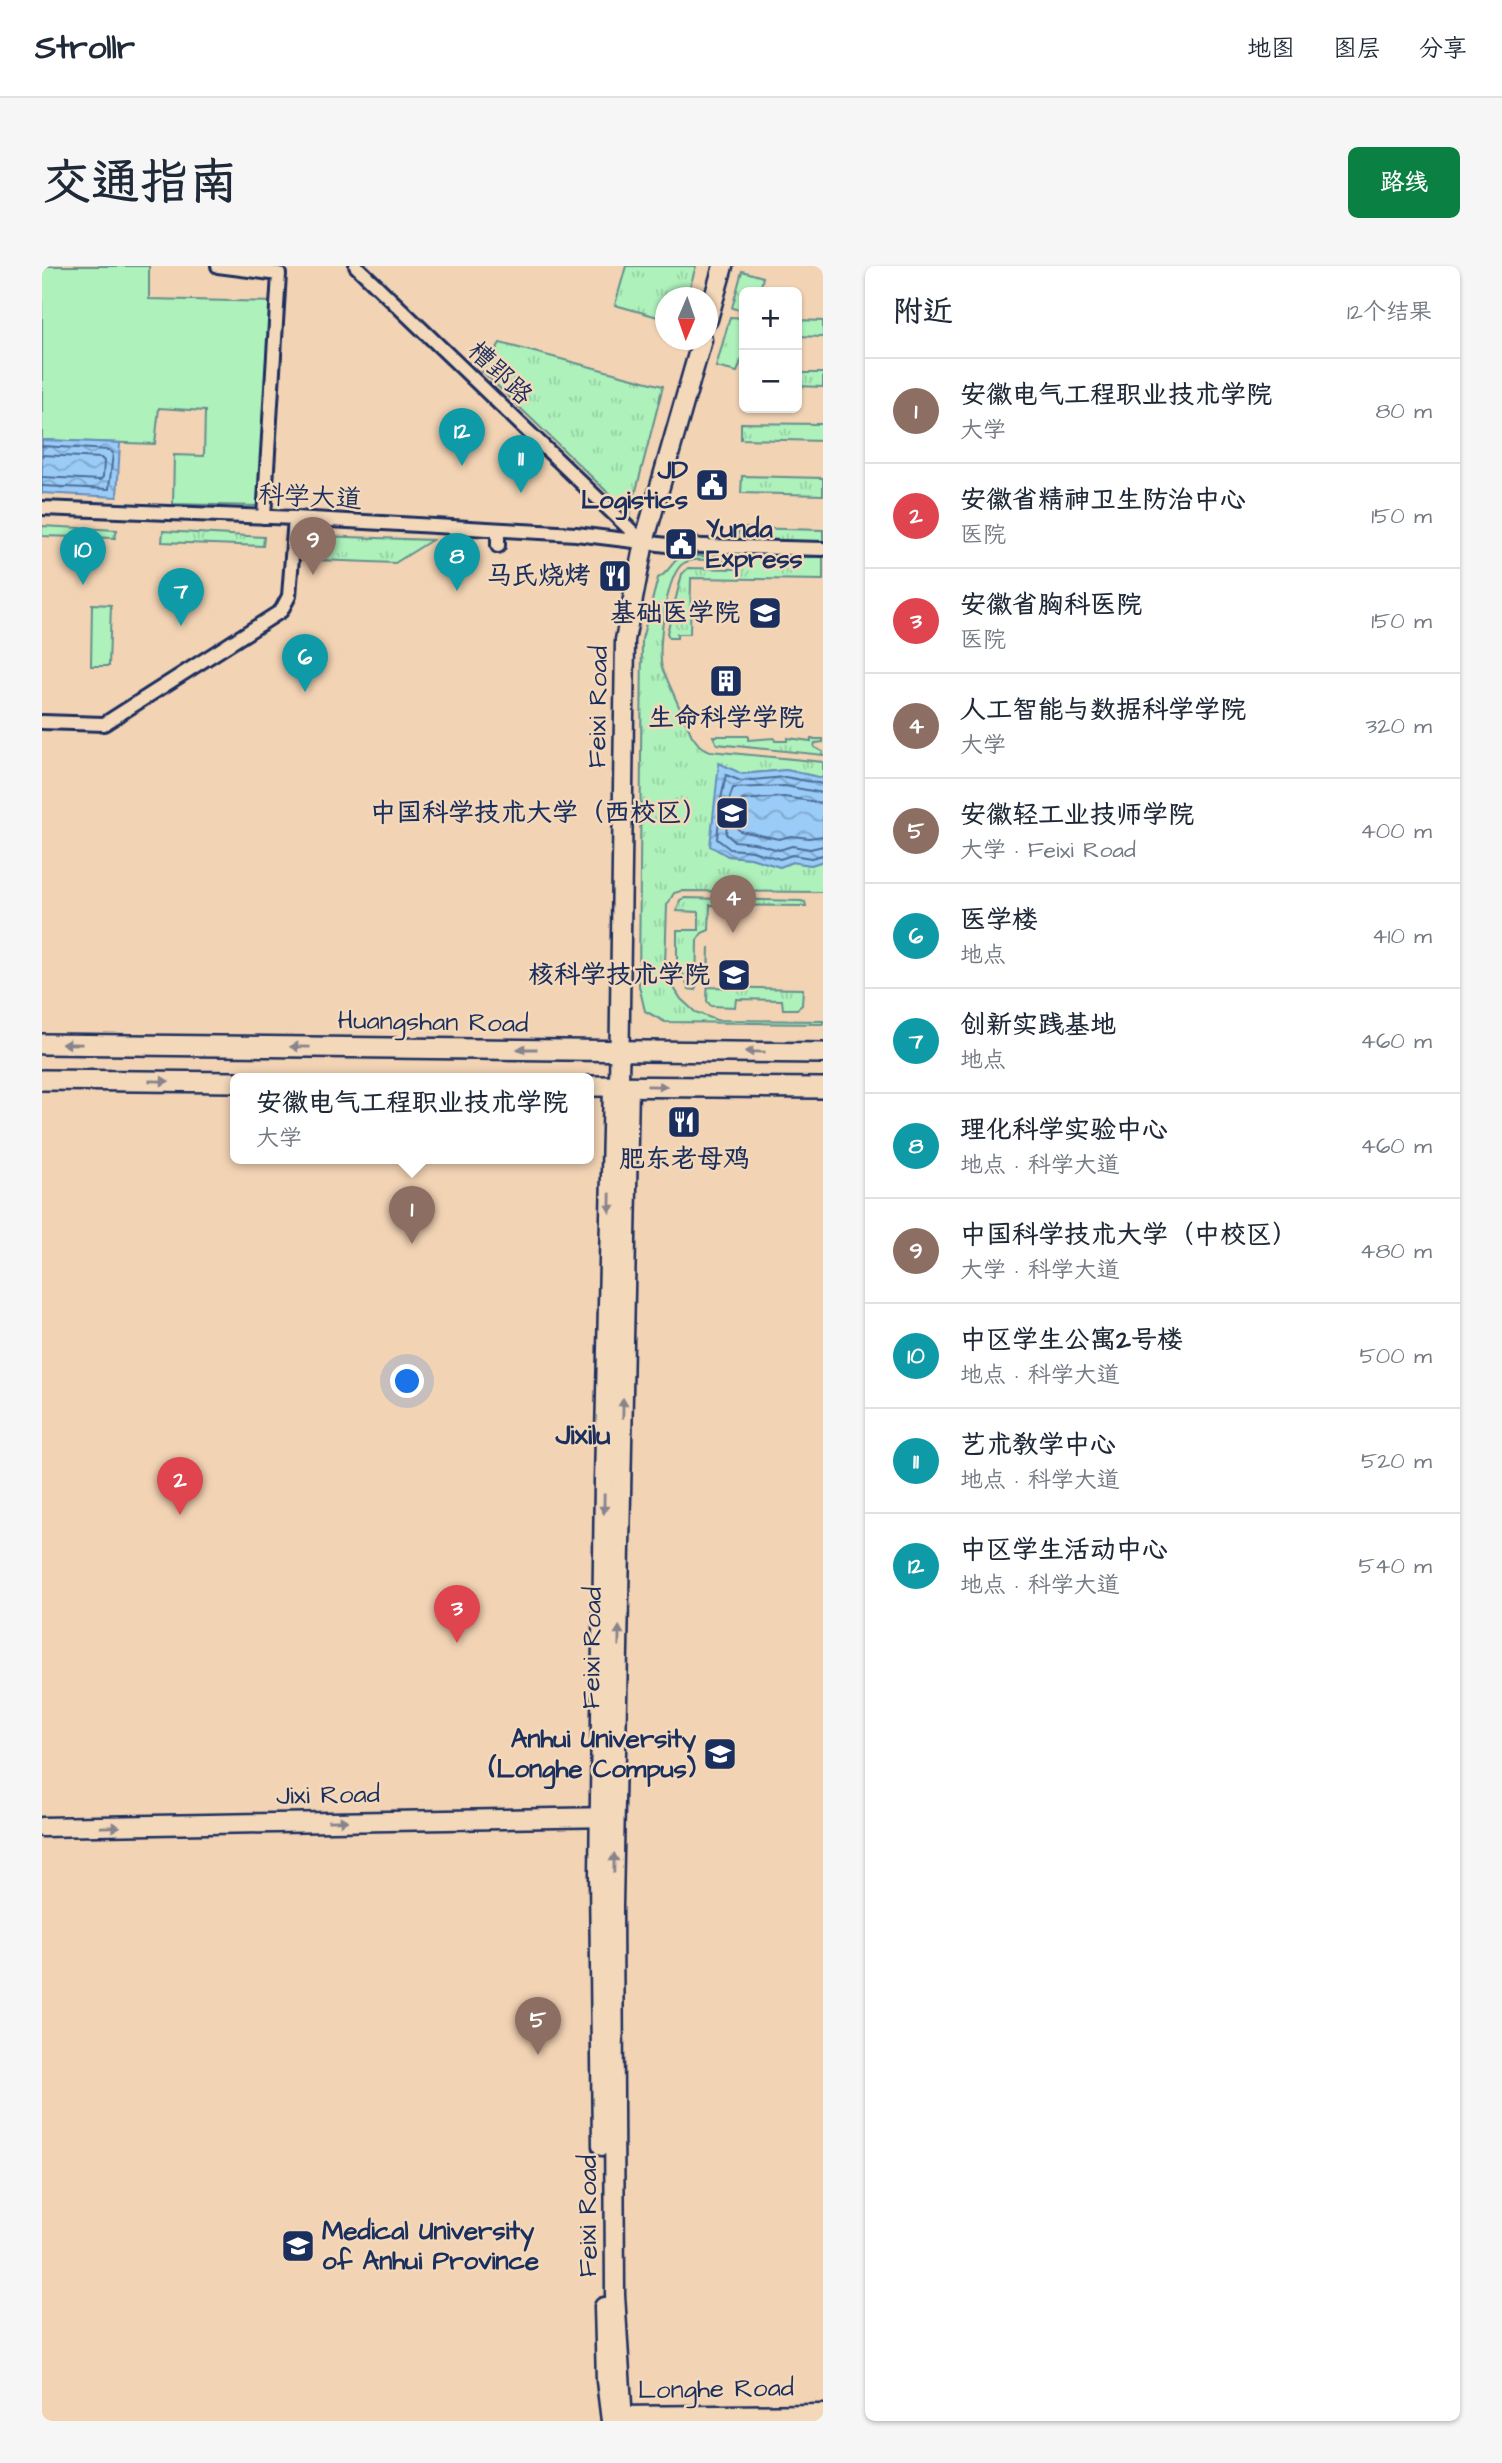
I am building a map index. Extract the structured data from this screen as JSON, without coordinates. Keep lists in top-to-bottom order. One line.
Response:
{"streets":{"main road":["Feixi Road","Huangshan Road","Jixi Road","Longhe Road"],"street":["槽郢路","科学大道"]},"crossings":[["槽郢路","科学大道"],["槽郢路","Feixi Road"],["科学大道","Feixi Road"],["Feixi Road","Huangshan Road"],["Feixi Road","Jixi Road"],["Feixi Road","Longhe Road"]],"one_way":["Jixi Road"],"districts":["Jixilu"],"places":{"public building":["JD Logistics","Yunda Express"],"restaurant":["马氏烧烤","肥东老母鸡"],"school or university":["基础医学院","中国科学技术大学（西校区）","核科学技术学院","Anhui University (Longhe Compus)","Medical University of Anhui Province"],"building":["生命科学学院"]},"north":"bottom","page":{"header":"Strollr","nav":["地图","图层","分享"],"title":"交通指南","buttons":"路线","heading":["附近","12个结果"],"map_buttons":["+","−"],"list":[{"mark":"1","name":"安徽电气工程职业技术学院","note":"大学","value":"80 m"},{"mark":"2","name":"安徽省精神卫生防治中心","note":"医院","value":"150 m"},{"mark":"3","name":"安徽省胸科医院","note":"医院","value":"150 m"},{"mark":"4","name":"人工智能与数据科学学院","note":"大学","value":"320 m"},{"mark":"5","name":"安徽轻工业技师学院","note":"大学 · Feixi Road","value":"400 m"},{"mark":"6","name":"医学楼","note":"地点","value":"410 m"},{"mark":"7","name":"创新实践基地","note":"地点","value":"460 m"},{"mark":"8","name":"理化科学实验中心","note":"地点 · 科学大道","value":"460 m"},{"mark":"9","name":"中国科学技术大学（中校区）","note":"大学 · 科学大道","value":"480 m"},{"mark":"10","name":"中区学生公寓2号楼","note":"地点 · 科学大道","value":"500 m"},{"mark":"11","name":"艺术教学中心","note":"地点 · 科学大道","value":"520 m"},{"mark":"12","name":"中区学生活动中心","note":"地点 · 科学大道","value":"540 m"}],"pins":["12","11","9","10","8","7","6","4","1","2","3","5"],"popup":["安徽电气工程职业技术学院","大学"]}}
